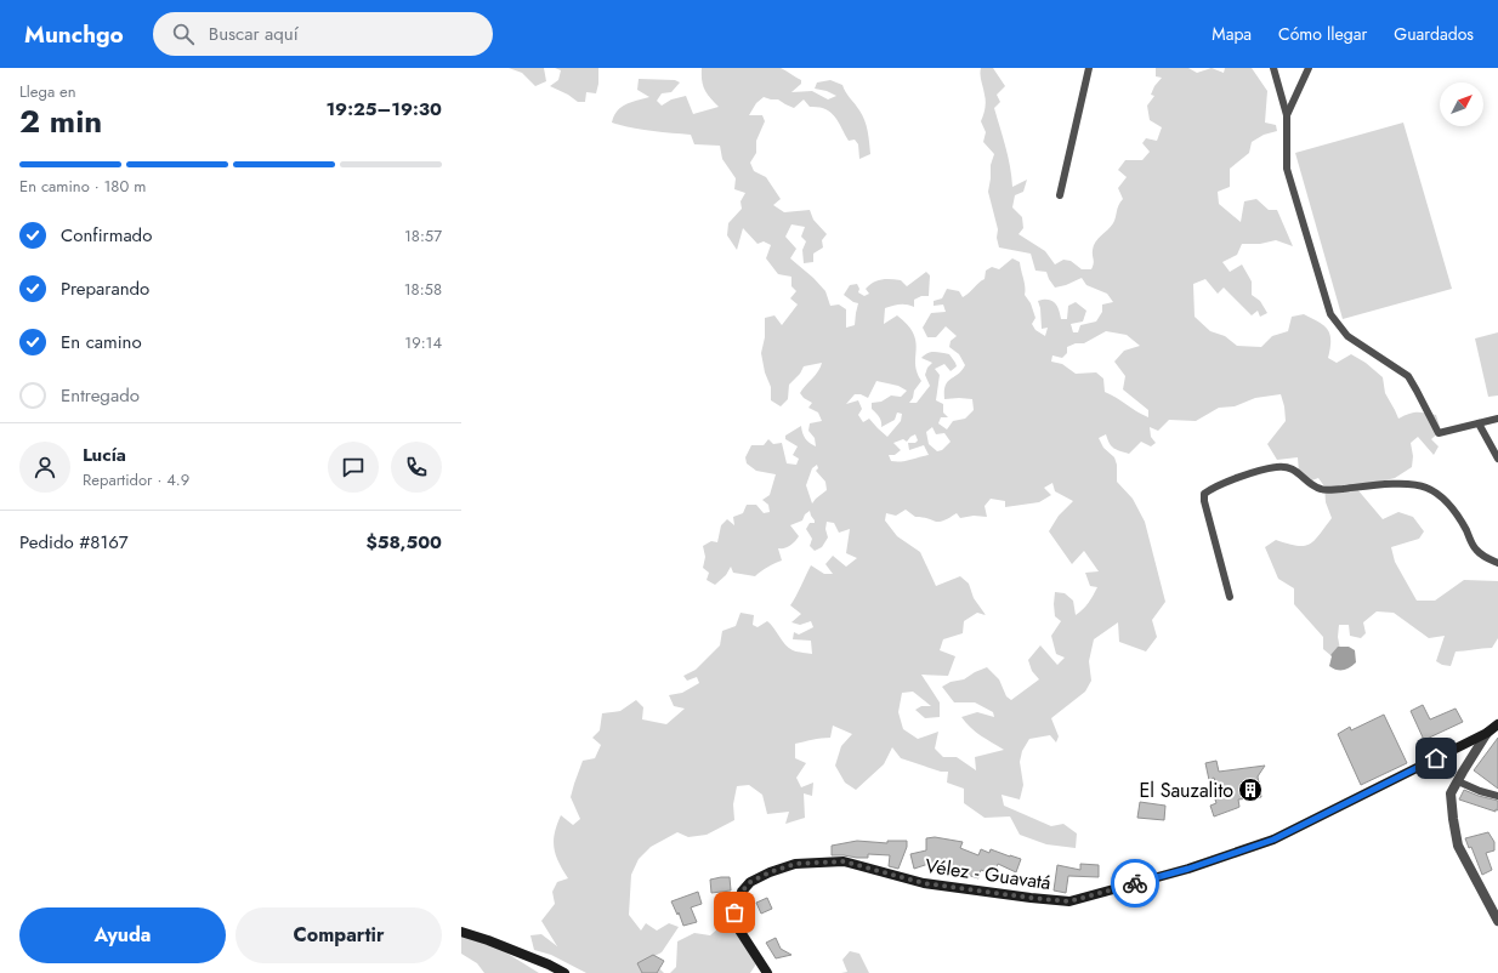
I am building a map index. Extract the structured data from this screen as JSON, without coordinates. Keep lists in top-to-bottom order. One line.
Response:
{"streets":{"street":["Vélez - Guavatá"]},"places":{"building":["El Sauzalito"]},"north":"top right","page":{"header":"Munchgo","search":"Buscar aquí","nav":["Mapa","Cómo llegar","Guardados"],"heading":["2 min","Llega en","19:25–19:30"],"panel":["Lucía","Repartidor · 4.9","Pedido #8167","$58,500"],"bar":"En camino · 180 m","list":[["Confirmado","18:57"],["Preparando","18:58"],["En camino","19:14"],"Entregado"],"buttons":["Ayuda","Compartir"]}}
